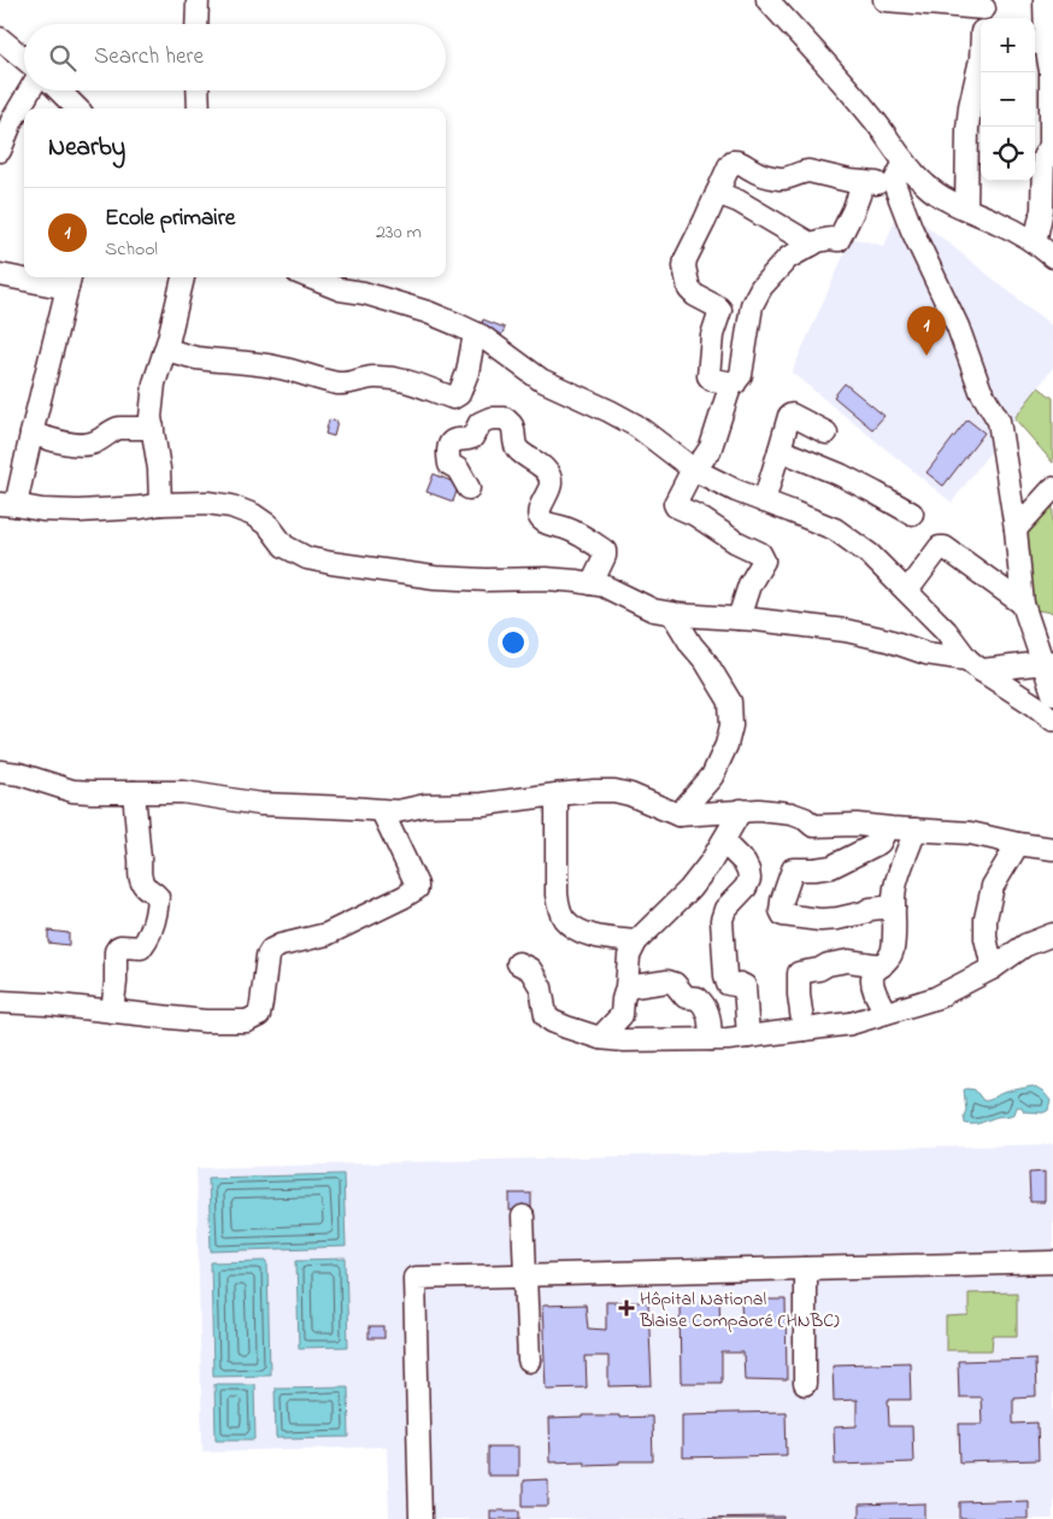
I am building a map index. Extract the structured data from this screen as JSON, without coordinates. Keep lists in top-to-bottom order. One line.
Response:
{"places":{"health":["Hôpital National Blaise Compaoré (HNBC)"]},"page":{"map_buttons":["+","−"],"search":"Search here","heading":"Nearby","list":[{"mark":"1","name":"Ecole primaire","note":"School","value":"230 m"}],"pins":"1"}}
